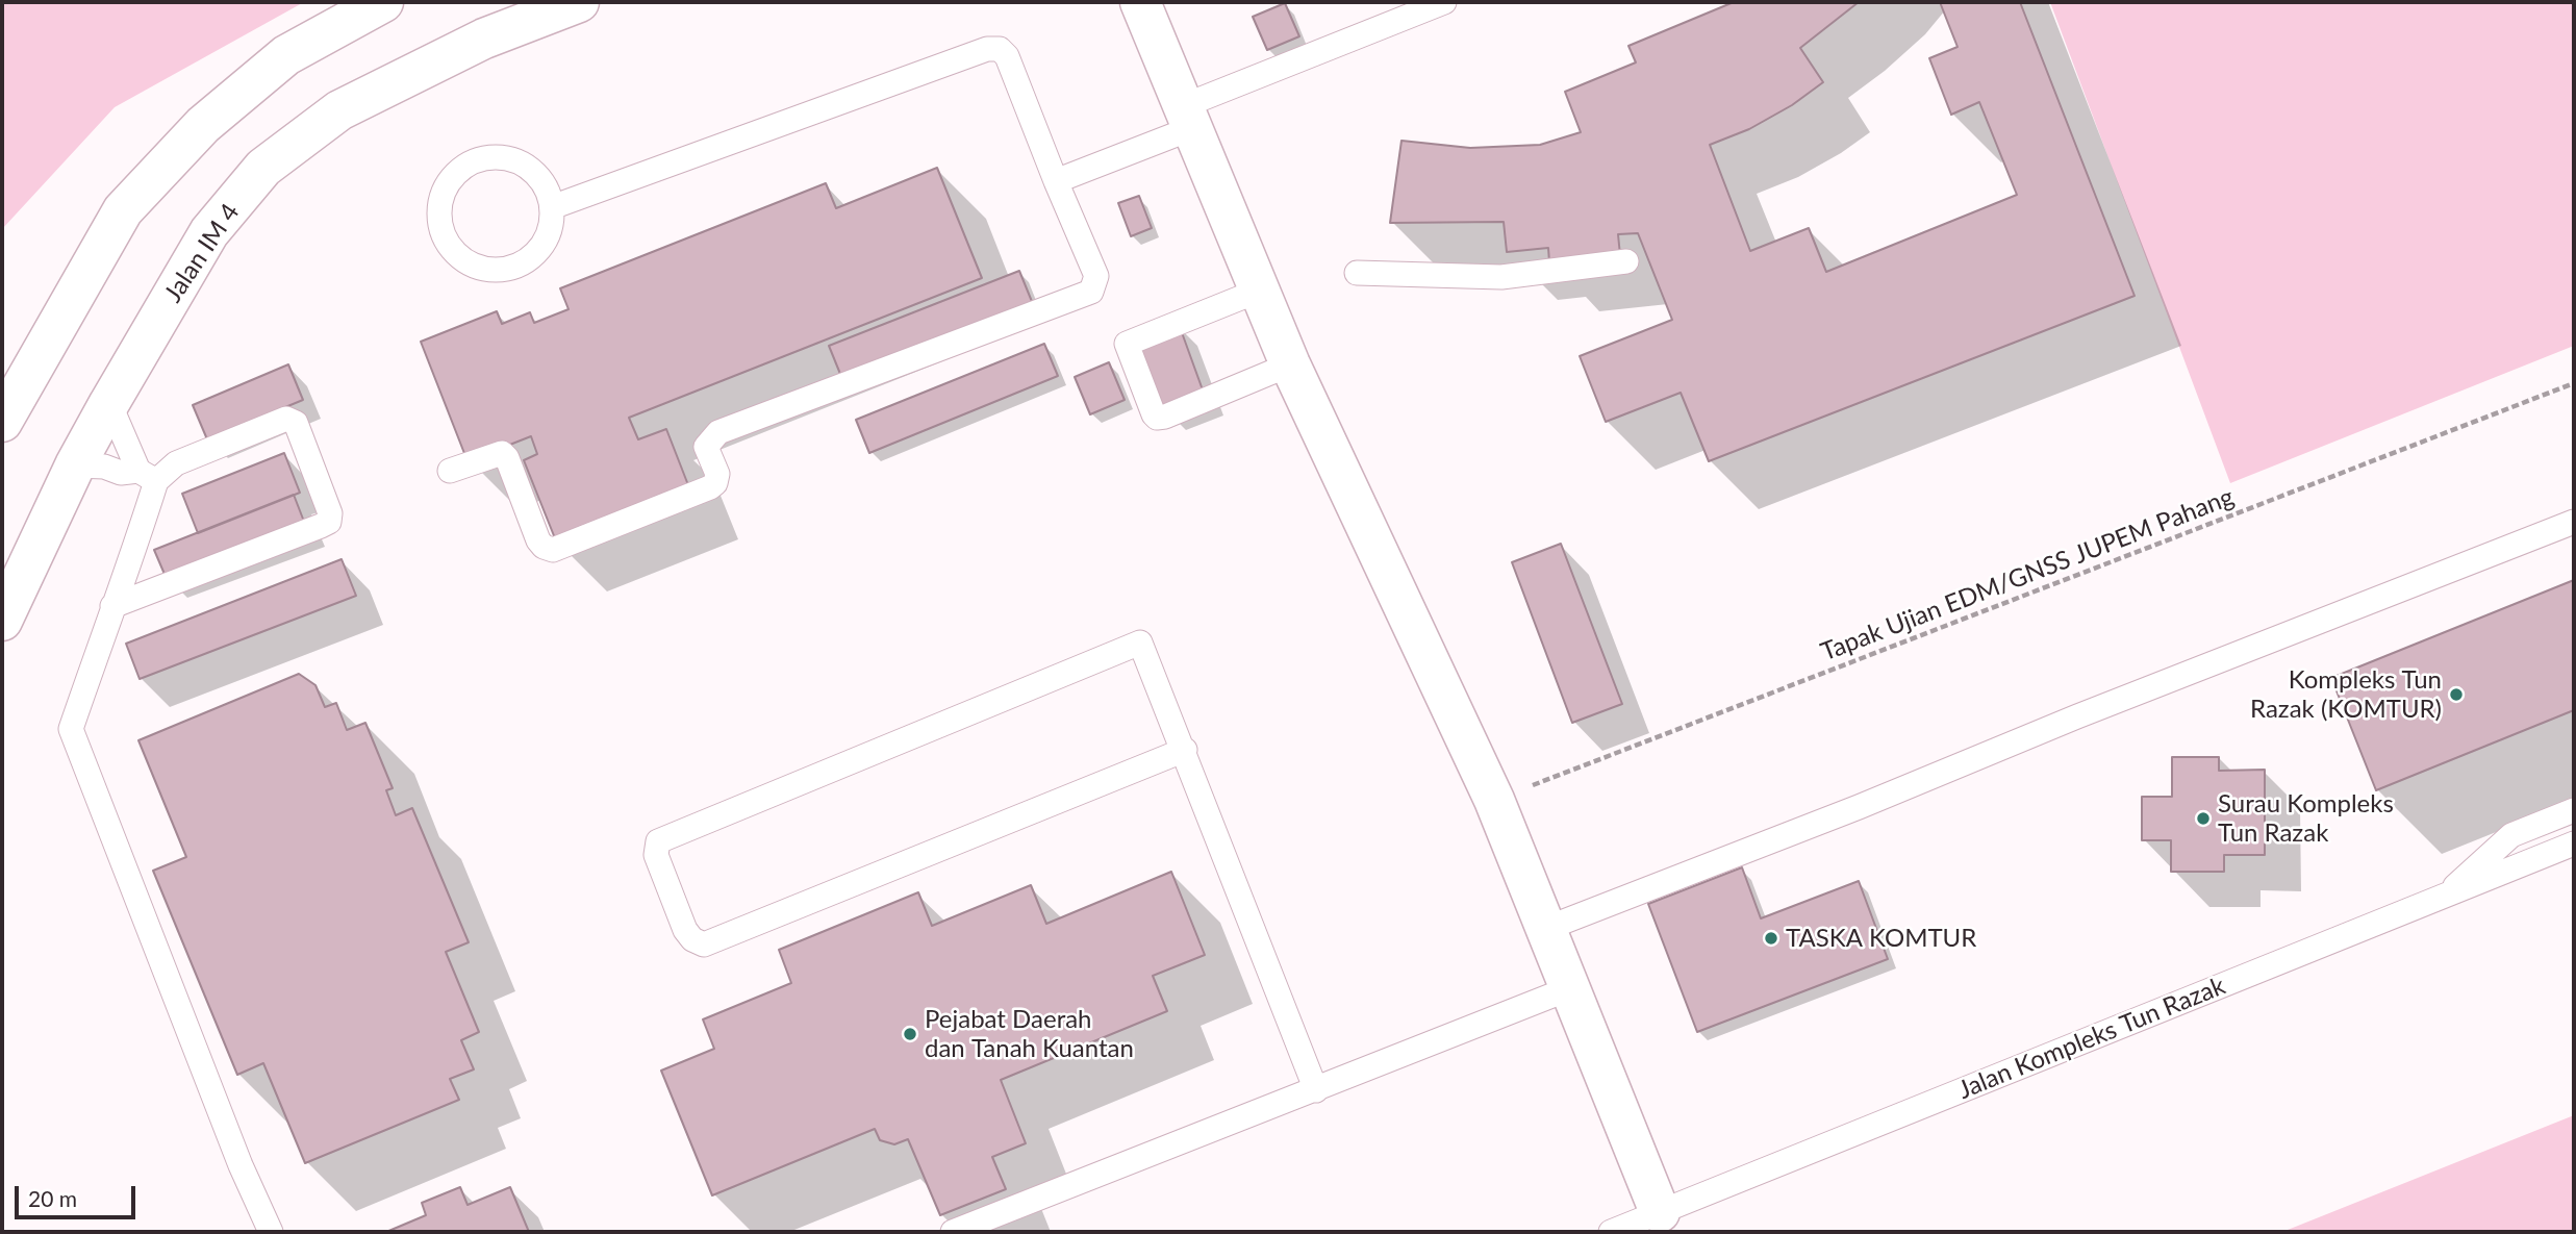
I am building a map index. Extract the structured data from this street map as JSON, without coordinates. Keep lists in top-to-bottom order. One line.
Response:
{"streets":{"street":["Jalan IM 4"],"lane":["Jalan Kompleks Tun Razak"],"path":["Tapak Ujian EDM/GNSS JUPEM Pahang"]},"places":["Kompleks Tun Razak (KOMTUR)","Surau Kompleks Tun Razak","TASKA KOMTUR","Pejabat Daerah dan Tanah Kuantan"],"scale_bar":"20 m"}
